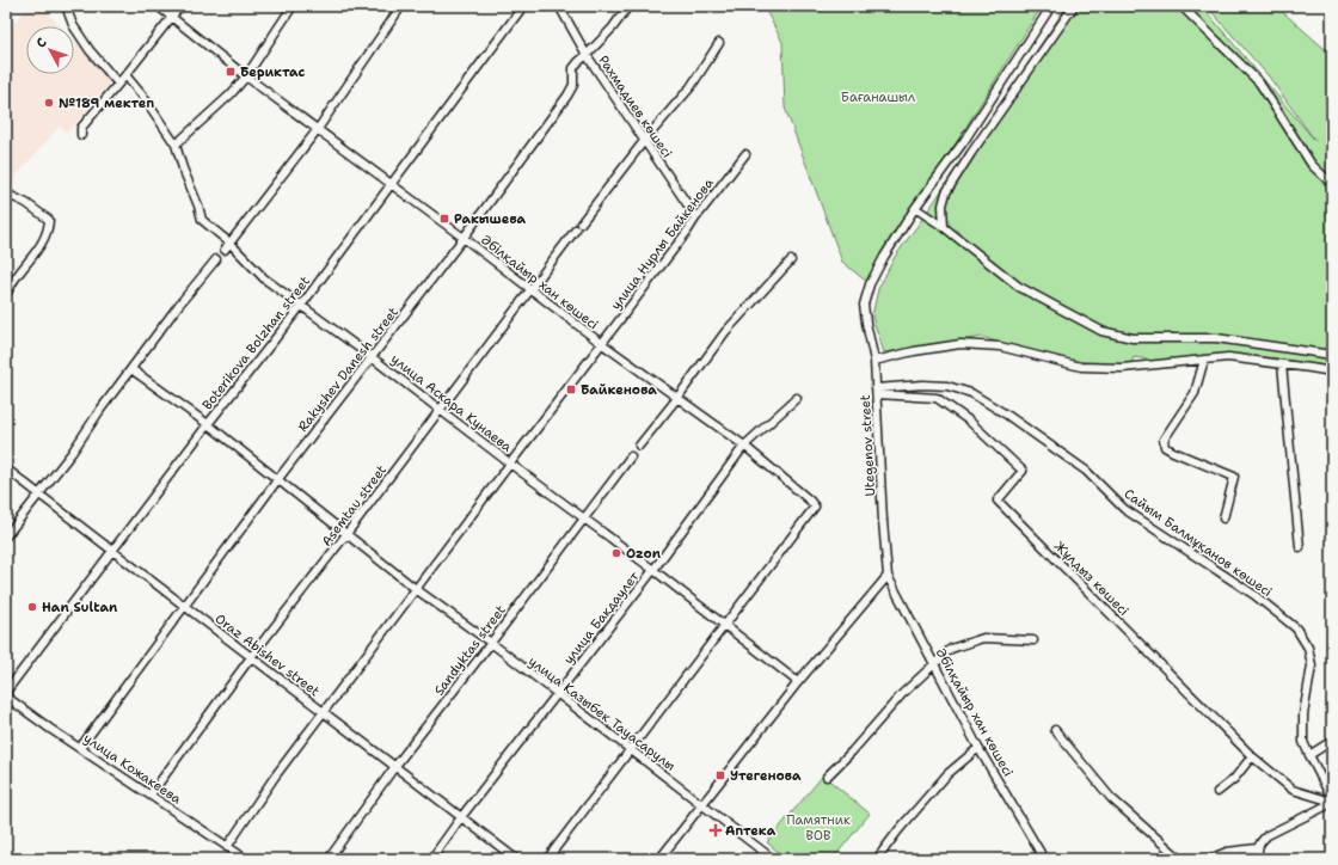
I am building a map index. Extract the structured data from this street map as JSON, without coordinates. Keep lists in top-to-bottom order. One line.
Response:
{"streets":{"street":["Рахмадиев көшесі","улица Нурлы Байкенова","Әбілқайыр хан көшесі","Boterikova Bolzhan street","Rakyshev Danesh street","улица Аскара Кунаева","Utegenov street","Asemtau street","Сайым Балмұқанов көшесі","Жұлдыз көшесі","улица Бакдаулет","Sandyktas street","Oraz Abishev street","улица Казыбек Тауасарулы","улица Кожакеева"]},"crossings":[["Рахмадиев көшесі","улица Нурлы Байкенова"],["Рахмадиев көшесі","Rakyshev Danesh street"],["Рахмадиев көшесі","Asemtau street"],["улица Нурлы Байкенова","Әбілқайыр хан көшесі"],["улица Нурлы Байкенова","улица Аскара Кунаева"],["улица Нурлы Байкенова","Oraz Abishev street"],["улица Нурлы Байкенова","улица Казыбек Тауасарулы"],["улица Нурлы Байкенова","улица Кожакеева"],["Әбілқайыр хан көшесі","Boterikova Bolzhan street"],["Әбілқайыр хан көшесі","Rakyshev Danesh street"],["Әбілқайыр хан көшесі","улица Аскара Кунаева"],["Әбілқайыр хан көшесі","Utegenov street"],["Әбілқайыр хан көшесі","Asemtau street"],["Әбілқайыр хан көшесі","улица Бакдаулет"],["Boterikova Bolzhan street","улица Аскара Кунаева"],["Boterikova Bolzhan street","Oraz Abishev street"],["Boterikova Bolzhan street","улица Казыбек Тауасарулы"],["Rakyshev Danesh street","улица Аскара Кунаева"],["Rakyshev Danesh street","Oraz Abishev street"],["Rakyshev Danesh street","улица Казыбек Тауасарулы"],["Rakyshev Danesh street","улица Кожакеева"],["улица Аскара Кунаева","Asemtau street"],["улица Аскара Кунаева","улица Бакдаулет"],["улица Аскара Кунаева","Sandyktas street"],["Utegenov street","Сайым Балмұқанов көшесі"],["Utegenov street","Жұлдыз көшесі"],["Asemtau street","Oraz Abishev street"],["Asemtau street","улица Казыбек Тауасарулы"],["Asemtau street","улица Кожакеева"],["Сайым Балмұқанов көшесі","Жұлдыз көшесі"],["улица Бакдаулет","Oraz Abishev street"],["улица Бакдаулет","улица Казыбек Тауасарулы"],["Sandyktas street","Oraz Abishev street"],["Sandyktas street","улица Казыбек Тауасарулы"]],"parks":["Бағанашыл","Памятник ВОВ"],"places":{"transit":["Бериктас","Ракышева","Байкенова","Утегенова"],"other":["№189 мектеп","Ozon","Han Sultan"],"health":["Аптека"]},"north":"top left"}
